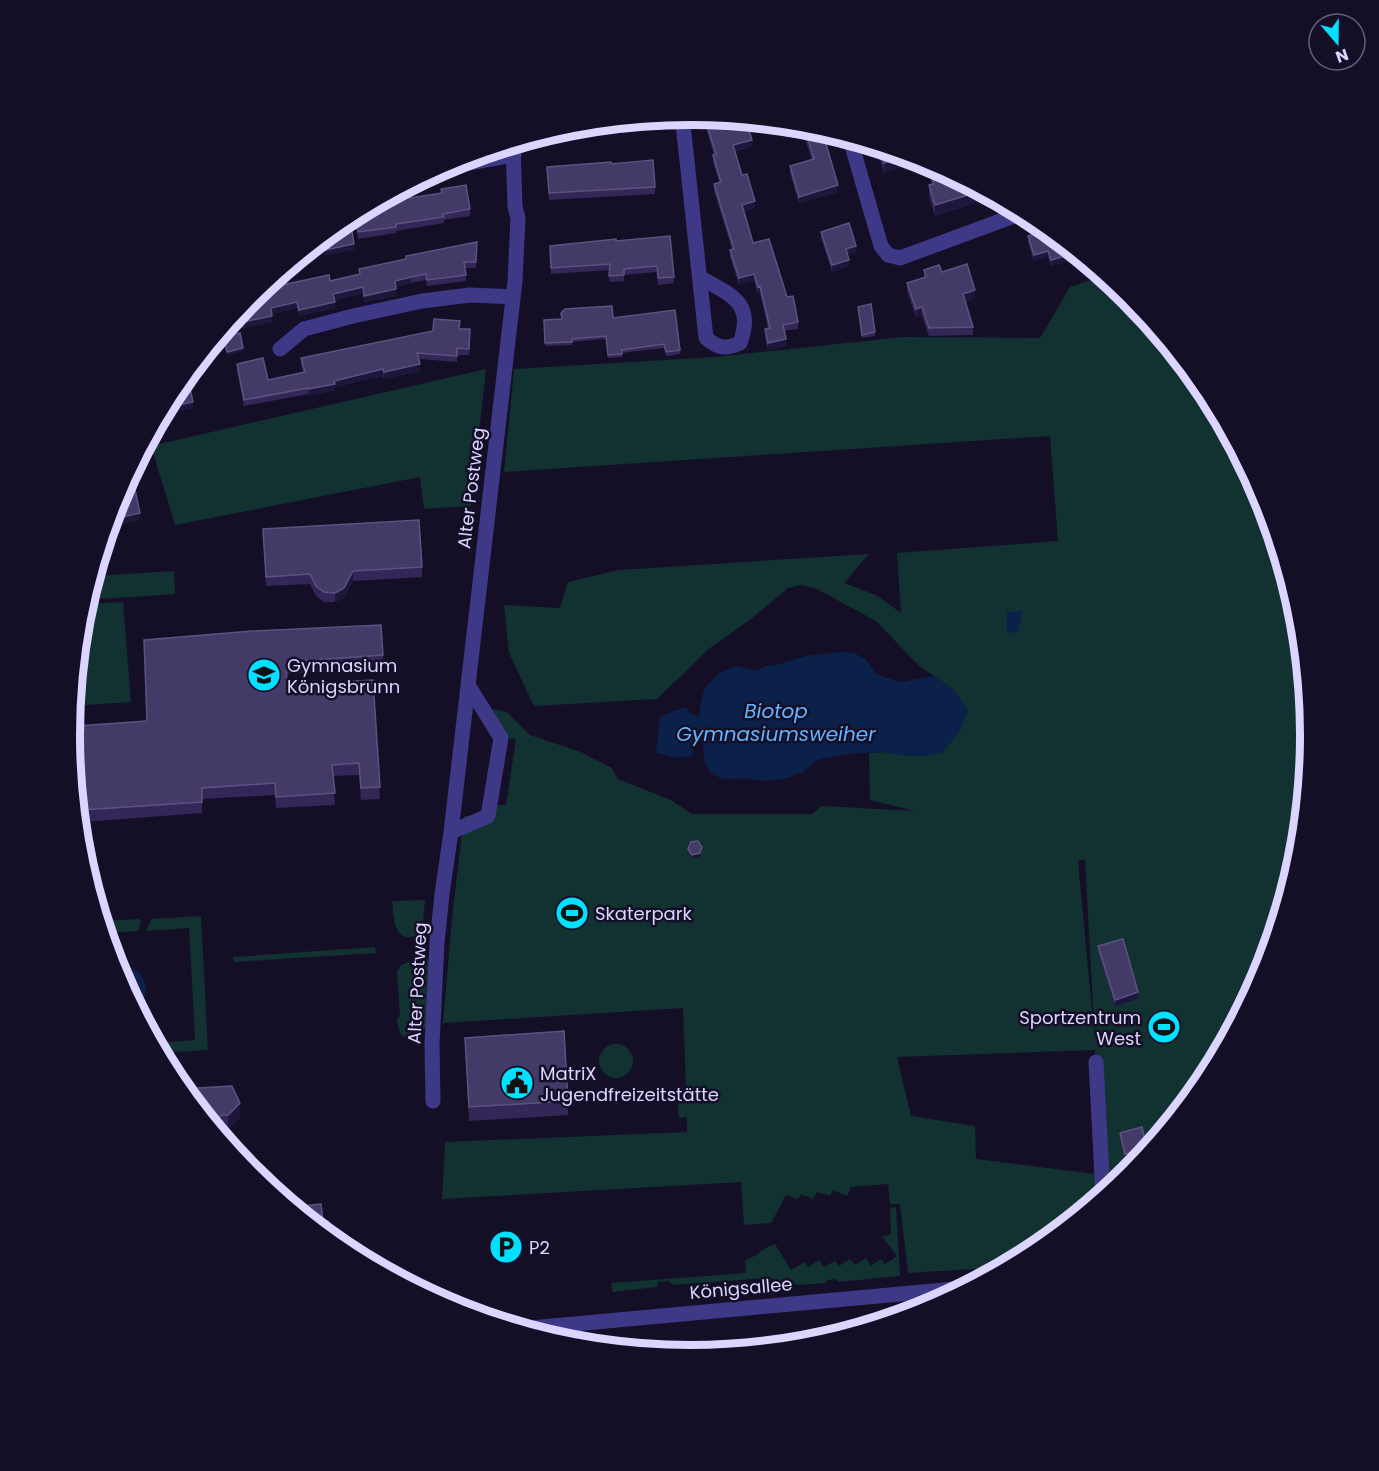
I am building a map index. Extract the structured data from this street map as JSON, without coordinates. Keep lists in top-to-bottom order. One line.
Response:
{"streets":{"street":["Alter Postweg","Königsallee"]},"water":["Biotop Gymnasiumsweiher"],"places":{"school or university":["Gymnasium Königsbrunn"],"sports":["Skaterpark","Sportzentrum West"],"public building":["MatriX Jugendfreizeitstätte"],"parking":["P2"]},"north":"bottom"}
